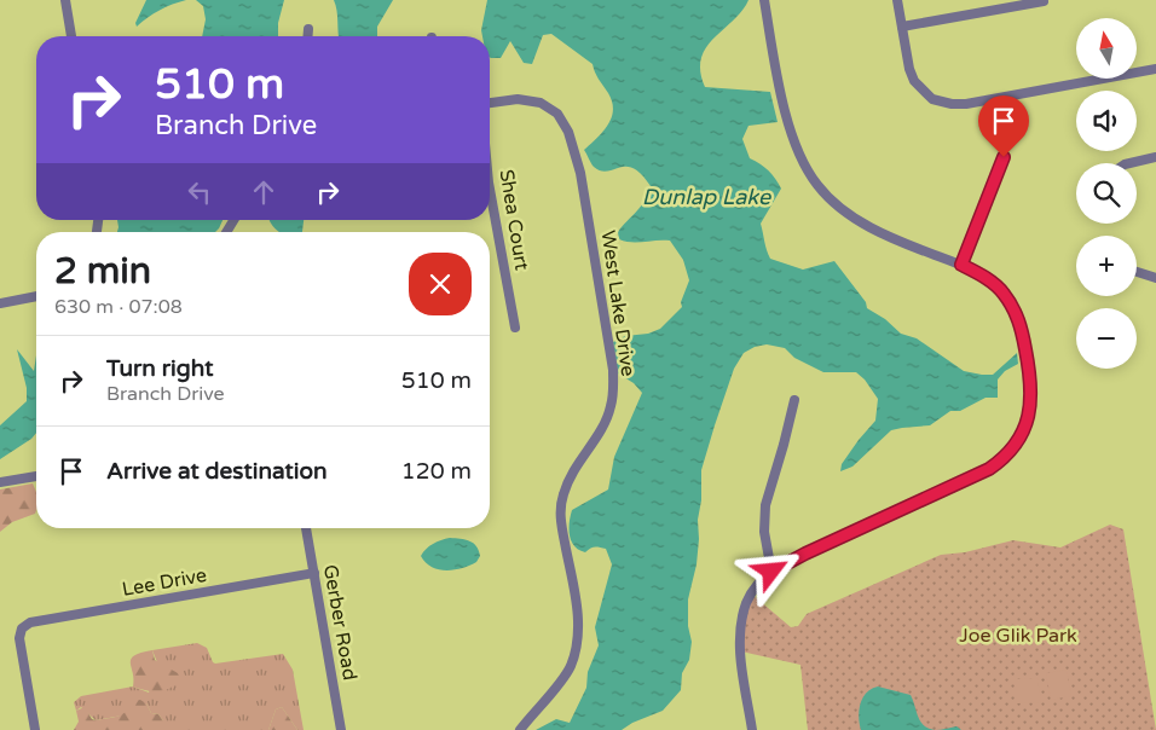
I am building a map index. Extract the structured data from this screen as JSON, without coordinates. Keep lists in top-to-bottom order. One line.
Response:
{"streets":{"street":["Shea Court","West Lake Drive","Lee Drive","Gerber Road"]},"crossings":[["Lee Drive","Gerber Road"]],"water":["Dunlap Lake"],"parks":["Joe Glik Park"],"north":"top","page":{"map_buttons":["+","−"],"turn":["510 m","Branch Drive"],"heading":["2 min","630 m · 07:08"],"list":[{"name":"Turn right","note":"Branch Drive","value":"510 m"},{"name":"Arrive at destination","value":"120 m"}]}}
